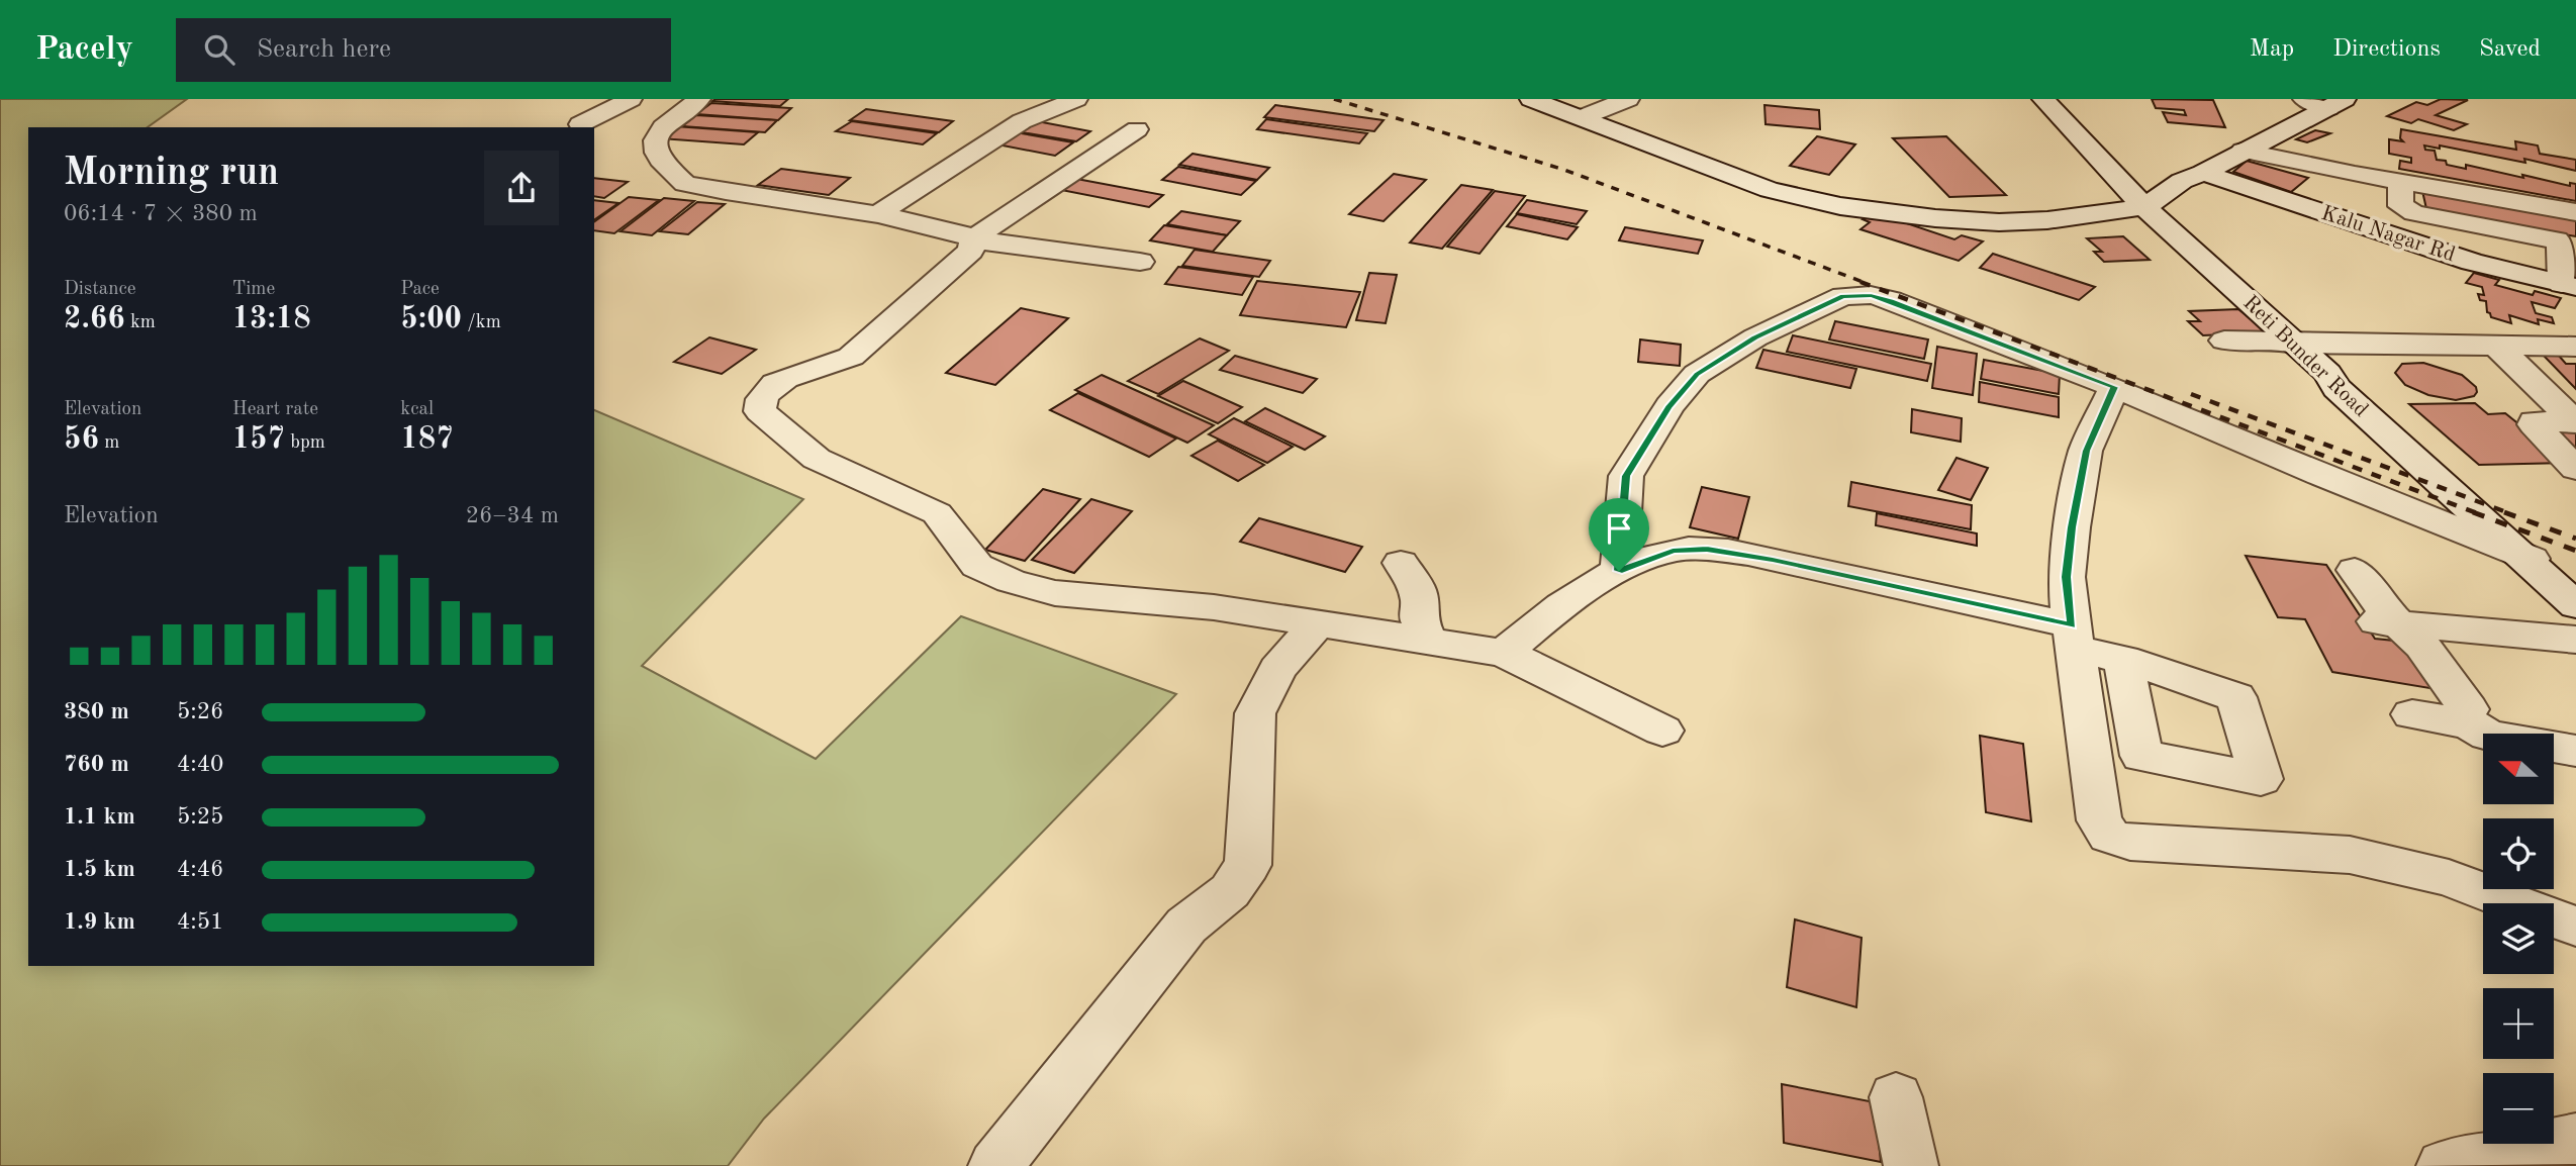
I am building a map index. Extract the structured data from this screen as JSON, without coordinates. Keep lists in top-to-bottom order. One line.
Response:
{"streets":{"street":["Kalu Nagar Rd","Reti Bunder Road"]},"crossings":[["Kalu Nagar Rd","Reti Bunder Road"]],"north":"left","page":{"header":"Pacely","search":"Search here","nav":["Map","Directions","Saved"],"heading":["Morning run","06:14 · 7 × 380 m"],"stats":[["Distance","2.66 km"],["Time","13:18"],["Pace","5:00 /km"],["Elevation","56 m"],["Heart rate","157 bpm"],["kcal","187"]],"chart":["Elevation","26–34 m"],"list":[{"name":"380 m","note":"5:26"},{"name":"760 m","note":"4:40"},{"name":"1.1 km","note":"5:25"},{"name":"1.5 km","note":"4:46"},{"name":"1.9 km","note":"4:51"}],"map_buttons":["+","−"]}}
